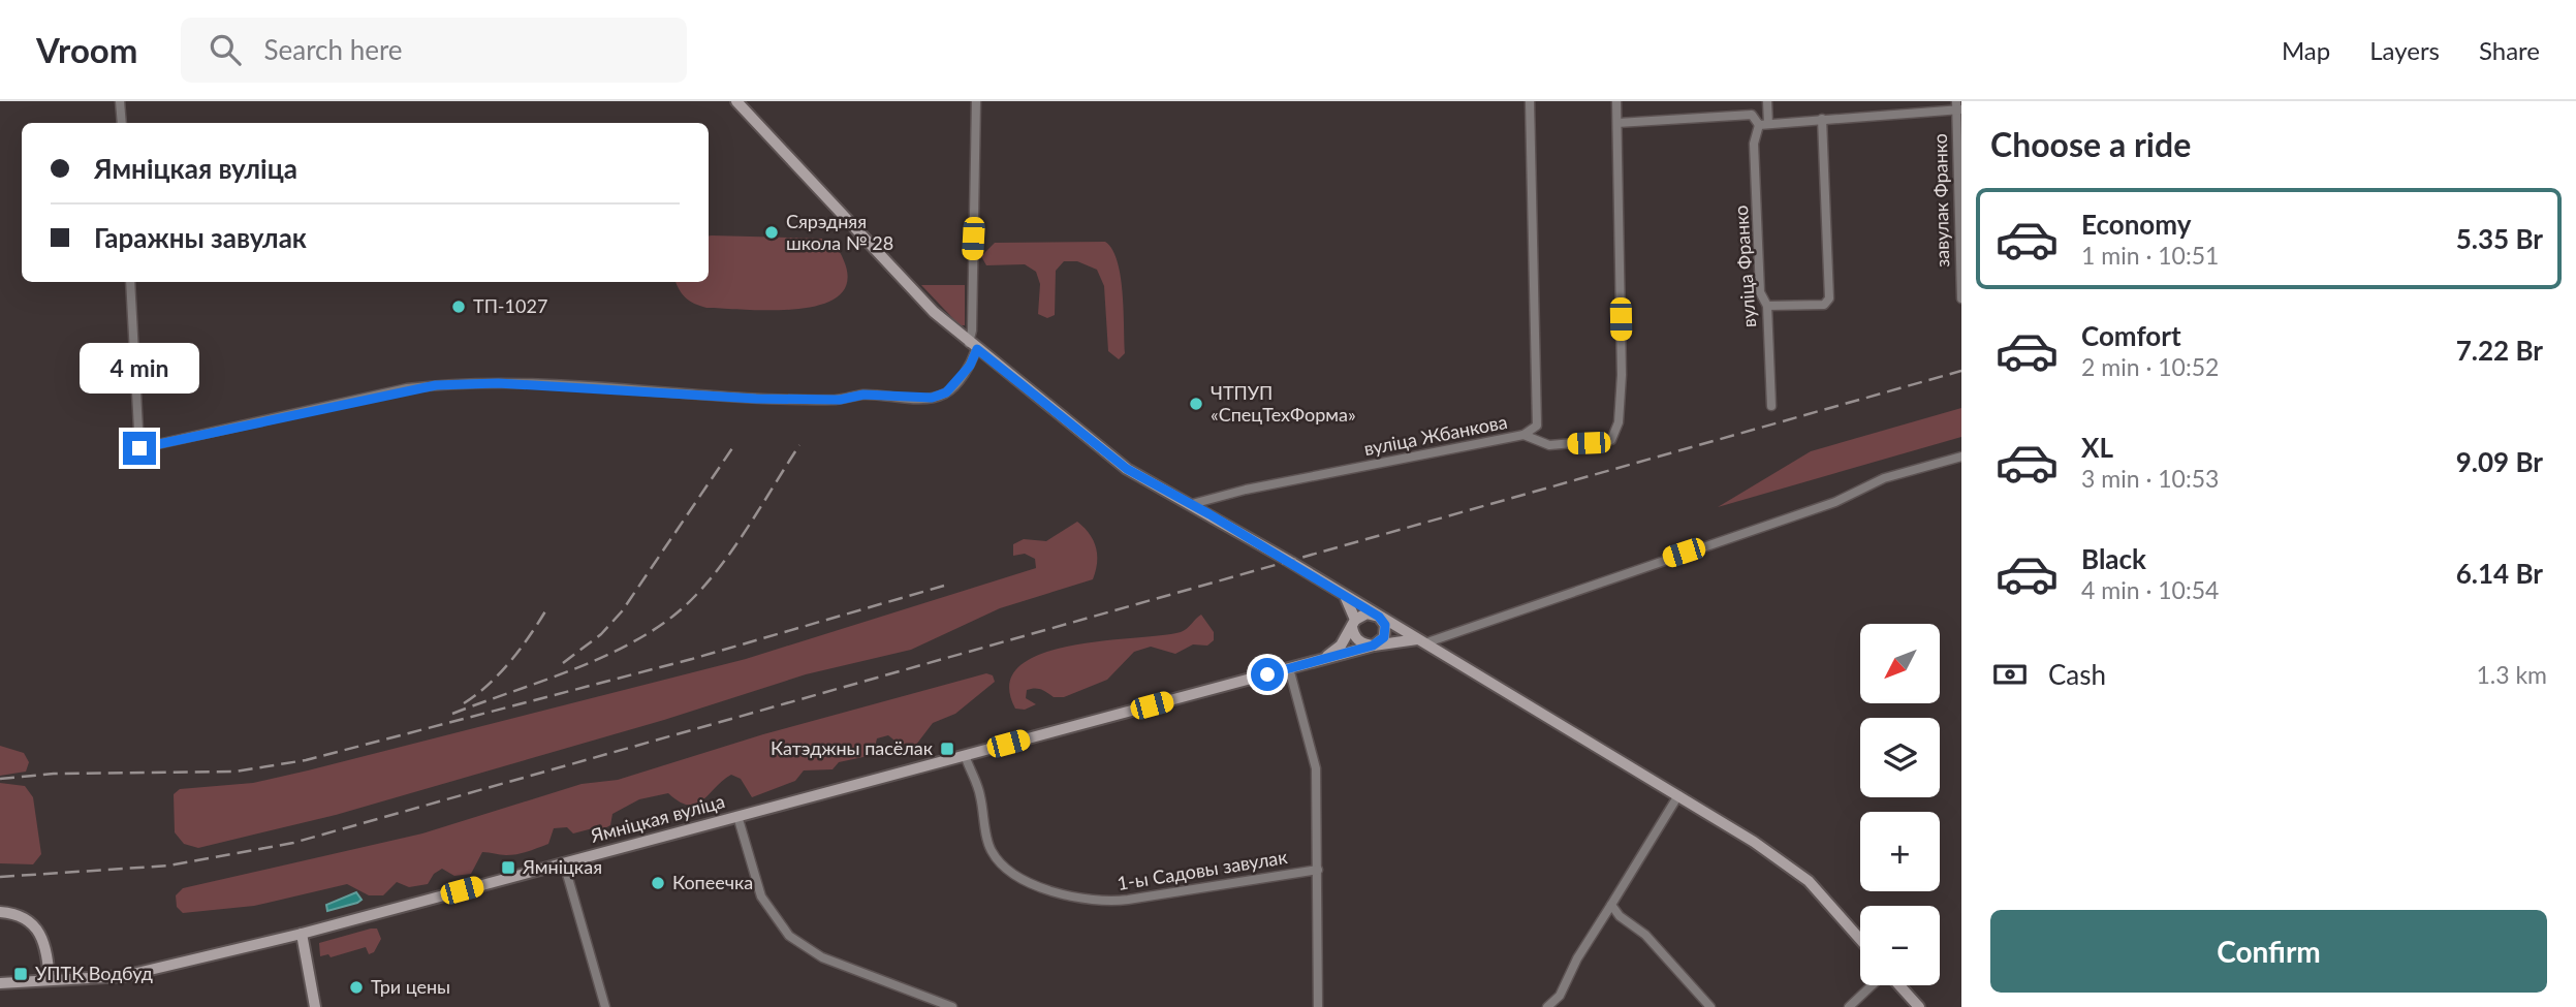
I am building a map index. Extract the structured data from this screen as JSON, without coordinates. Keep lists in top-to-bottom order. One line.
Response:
{"streets":{"main road":["Ямніцкая вуліца"],"street":["завулак Франко","вуліца Франко","вуліца Жбанкова","1-ы Садовы завулак"]},"crossings":[["Ямніцкая вуліца","1-ы Садовы завулак"]],"places":{"other":["Сярэдняя школа № 28","ТП-1027","ЧТПУП «СпецТехФорма»","Копеечка","Три цены"],"transit":["Катэджны пасёлак","Ямніцкая","УПТК Водбуд"]},"north":"bottom left","page":{"header":"Vroom","search":"Search here","nav":["Map","Layers","Share"],"heading":"Choose a ride","banner":["Ямніцкая вуліца","Гаражны завулак"],"list":[{"name":"Economy","note":"1 min · 10:51","value":"5.35 Br"},{"name":"Comfort","note":"2 min · 10:52","value":"7.22 Br"},{"name":"XL","note":"3 min · 10:53","value":"9.09 Br"},{"name":"Black","note":"4 min · 10:54","value":"6.14 Br"}],"bubble":"4 min","map_buttons":["+","−"],"pay":["Cash","1.3 km"],"buttons":"Confirm"}}
